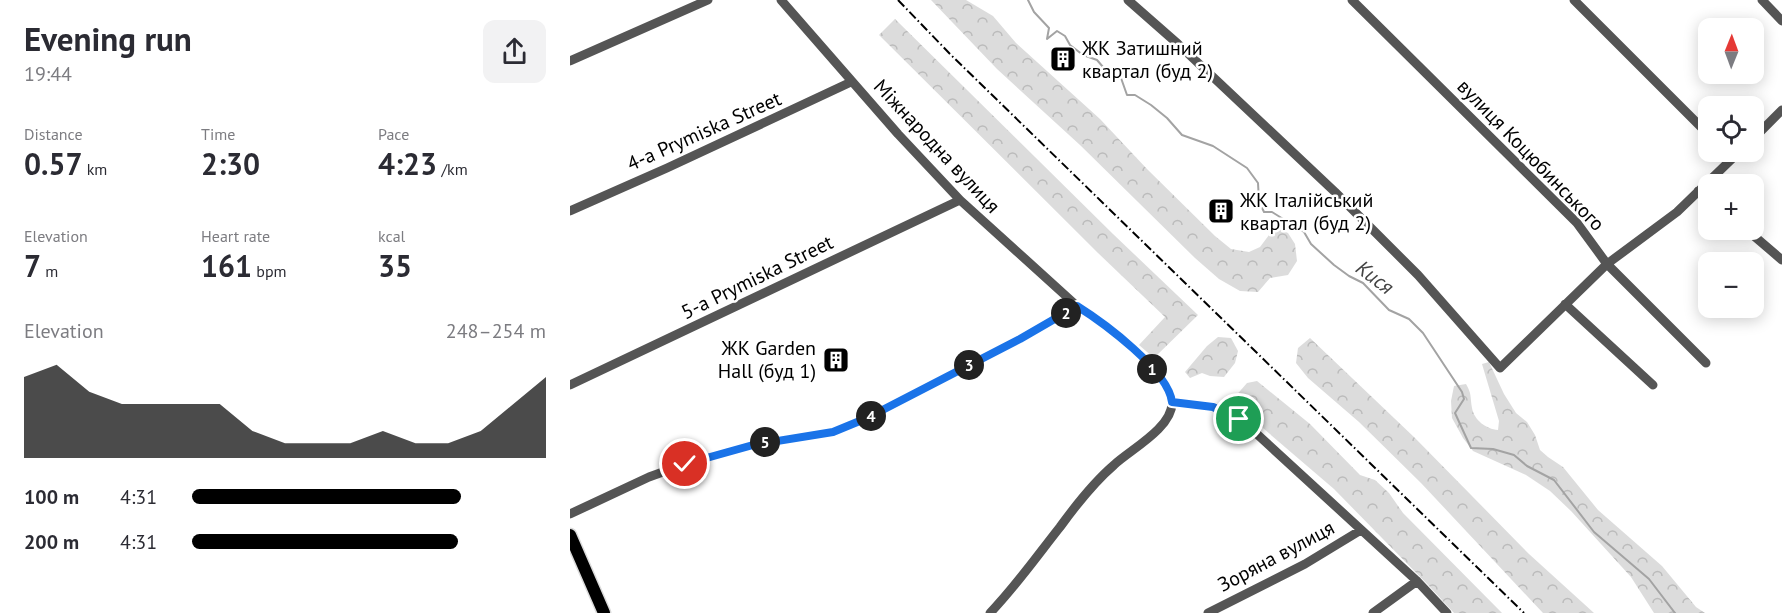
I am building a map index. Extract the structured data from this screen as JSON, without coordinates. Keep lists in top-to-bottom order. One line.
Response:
{"streets":{"street":["4-a Prymiska Street","Міжнародна вулиця","вулиця Коцюбинського","5-a Prymiska Street","Зоряна вулиця"]},"crossings":[["4-a Prymiska Street","Міжнародна вулиця"],["Міжнародна вулиця","5-a Prymiska Street"]],"water":["Кися"],"places":{"building":["ЖК Затишний квартал (буд 2)","ЖК Італійський квартал (буд 2)","ЖК Garden Hall (буд 1)"]},"north":"top","page":{"heading":["Evening run","19:44"],"map_buttons":["+","−"],"stats":[["Distance","0.57 km"],["Time","2:30"],["Pace","4:23 /km"],["Elevation","7 m"],["Heart rate","161 bpm"],["kcal","35"]],"pins":["2","3","1","4","5"],"chart":["Elevation","248–254 m"],"list":[{"name":"100 m","note":"4:31"},{"name":"200 m","note":"4:31"}]}}
